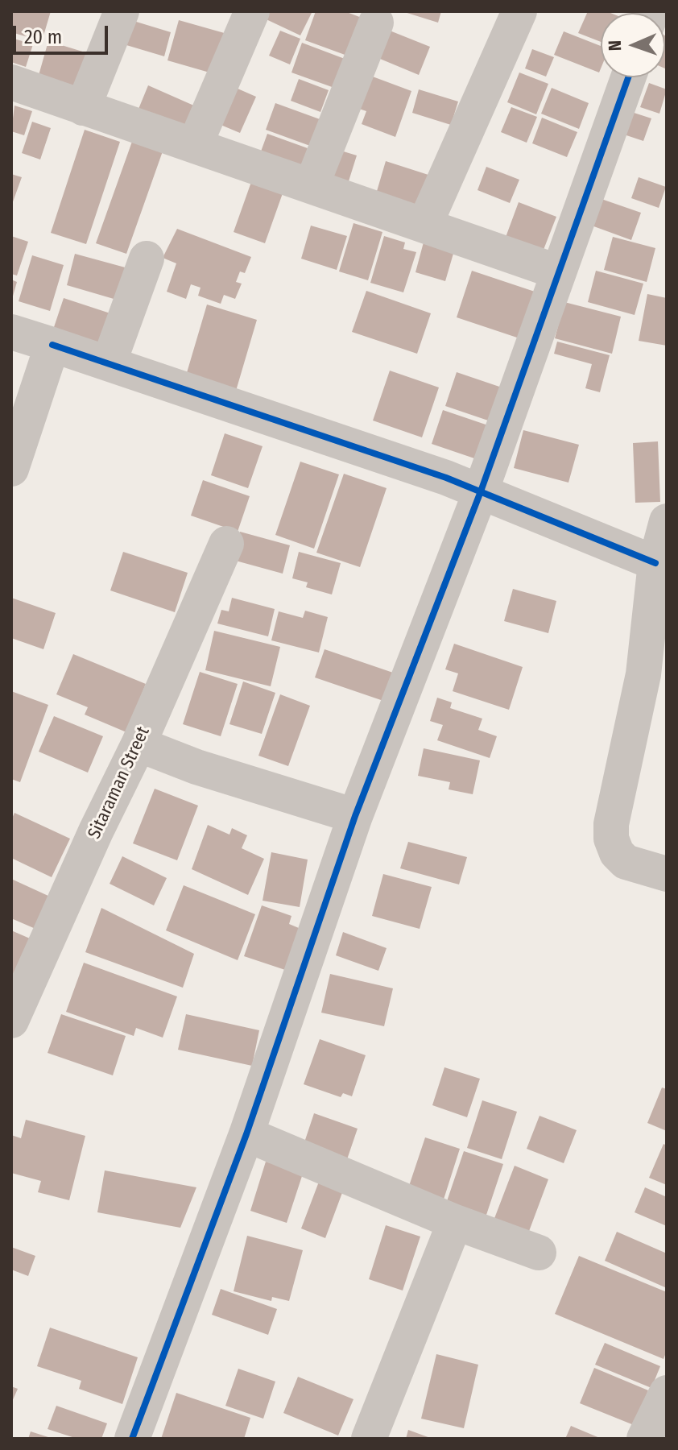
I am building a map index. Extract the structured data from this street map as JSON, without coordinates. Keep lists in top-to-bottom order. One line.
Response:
{"streets":{"street":["Sitaraman Street"]},"scale_bar":"20 m","north":"left"}
